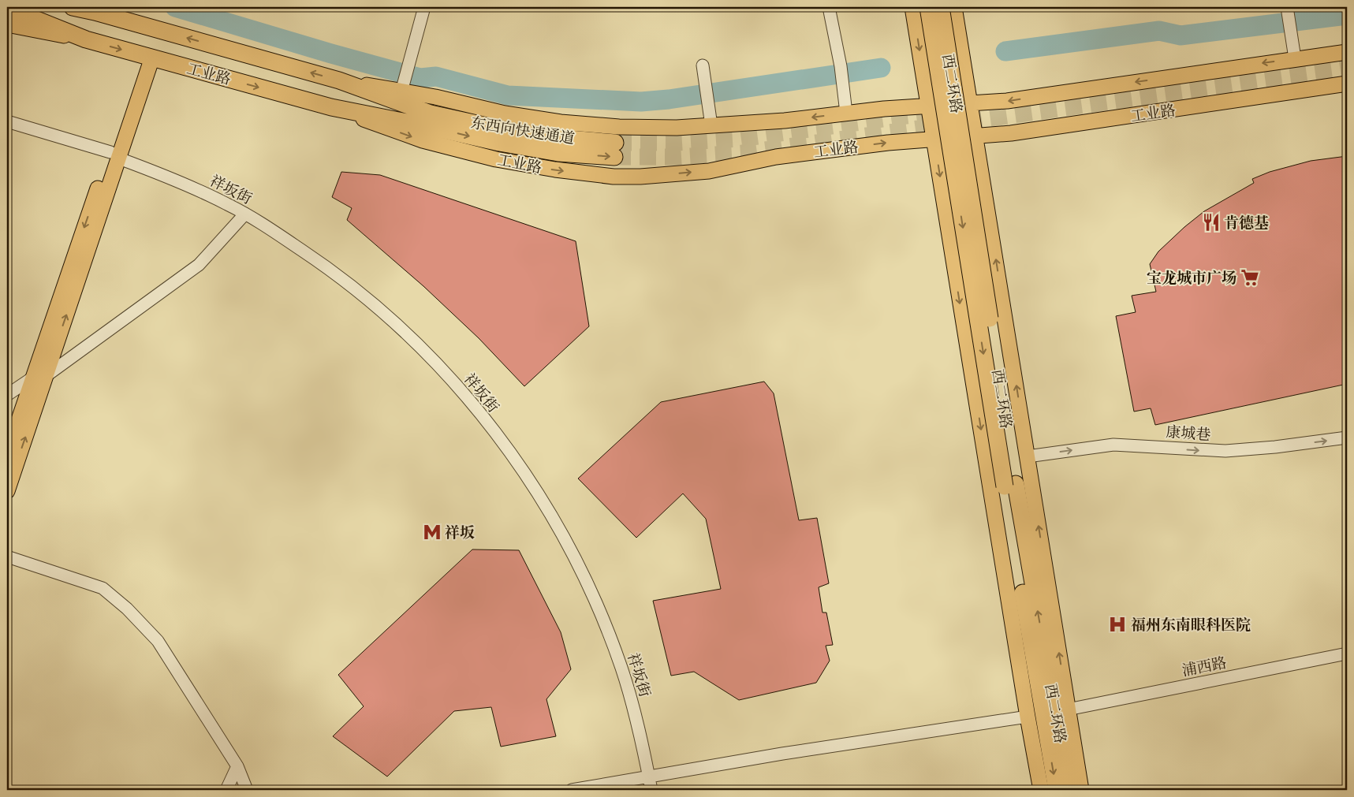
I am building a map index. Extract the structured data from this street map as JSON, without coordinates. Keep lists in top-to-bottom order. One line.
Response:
{"streets":{"highway":["工业路","西二环路","东西向快速通道"],"street":["祥坂街","康城巷","浦西路"]},"crossings":[["工业路","东西向快速通道"]],"one_way":["康城巷"],"places":{"restaurant":["肯德基"],"supermarket":["宝龙城市广场"],"metro station":["祥坂"],"hospital":["福州东南眼科医院"]}}
